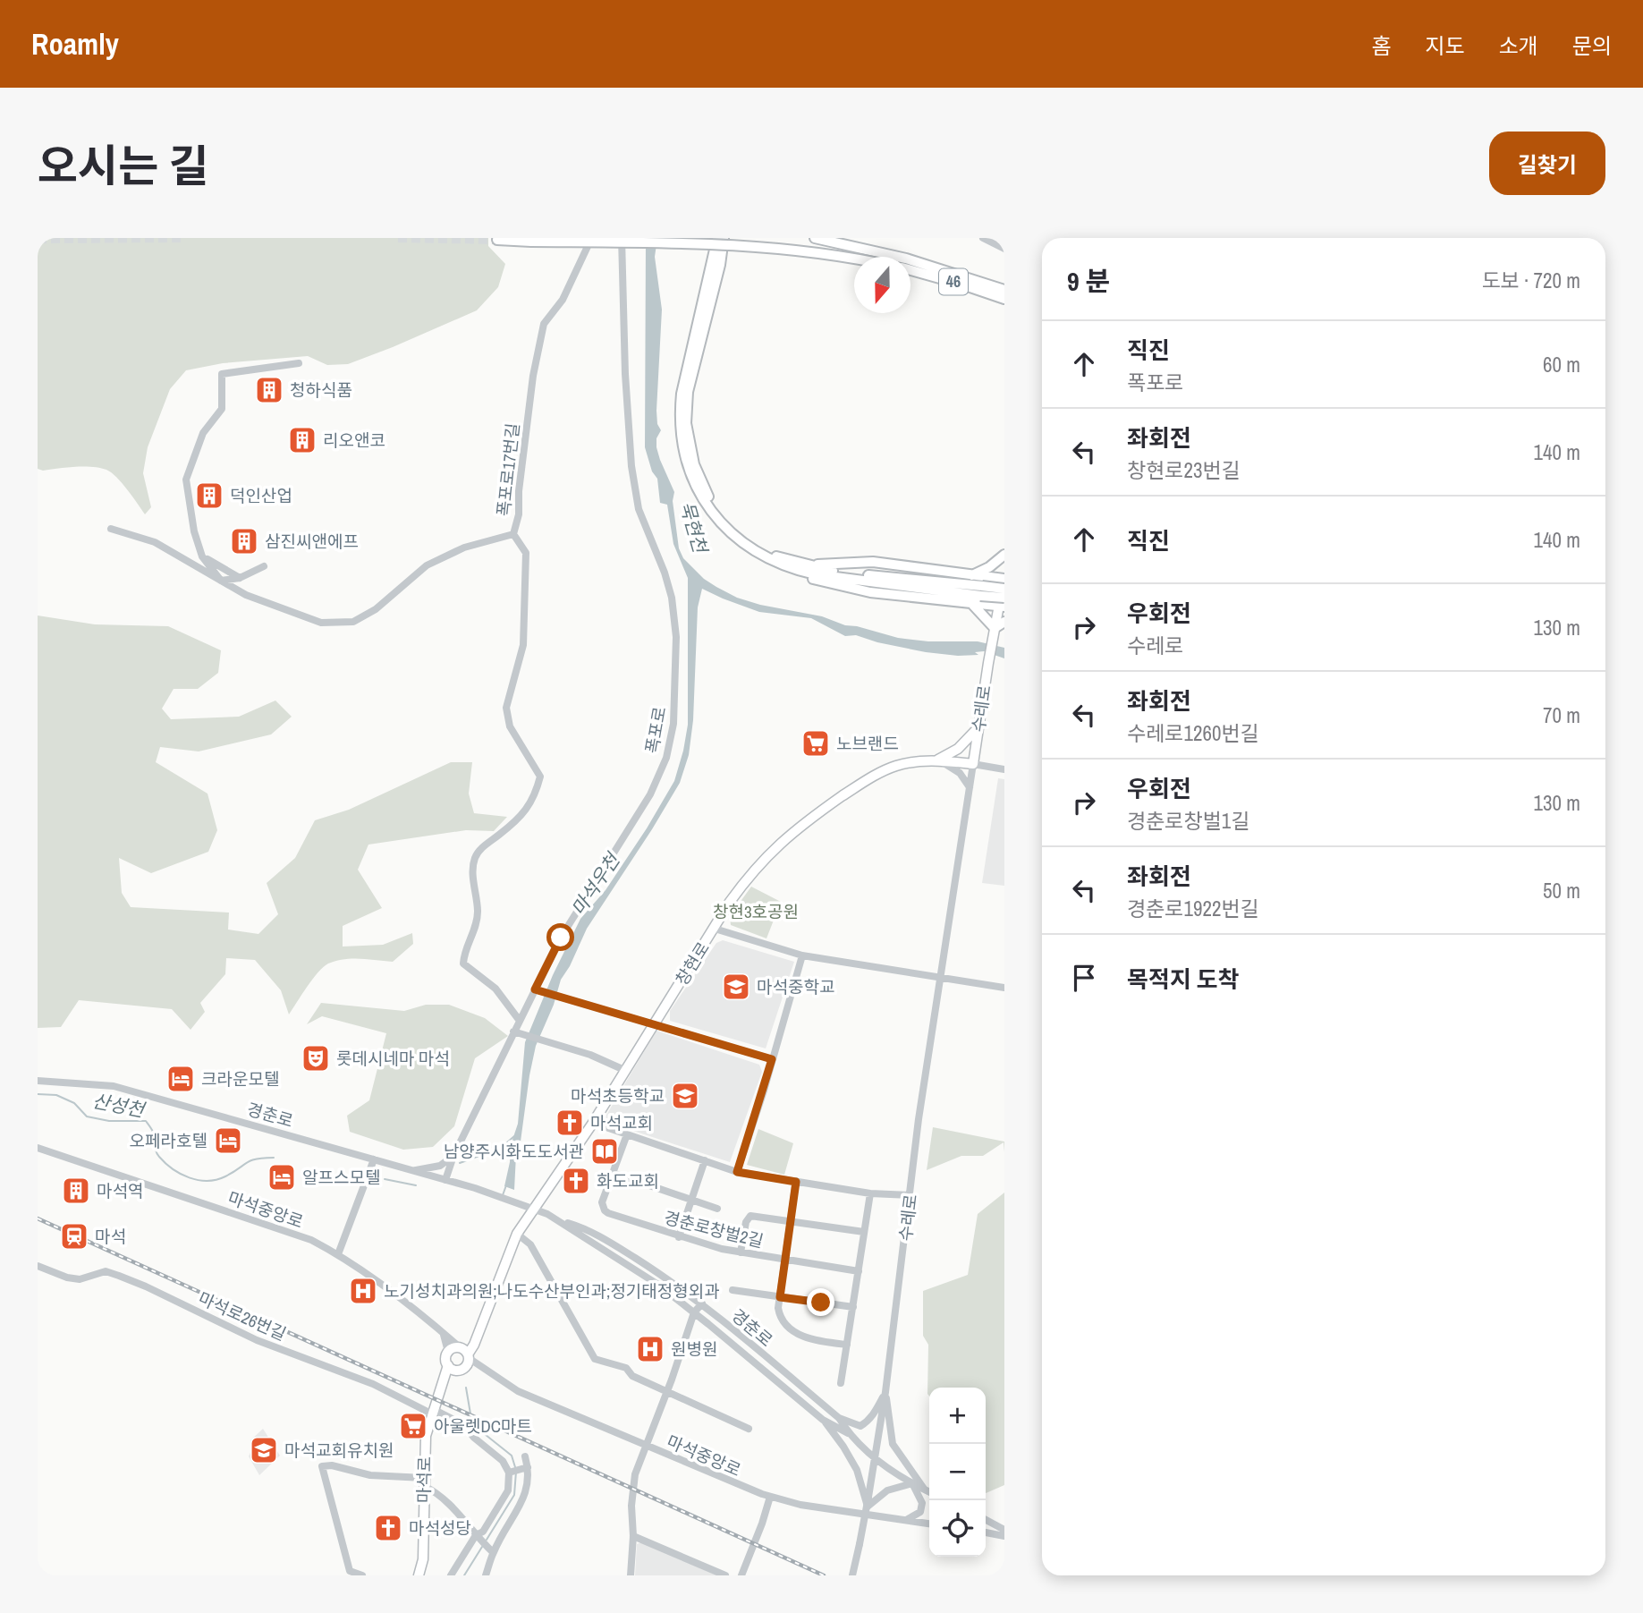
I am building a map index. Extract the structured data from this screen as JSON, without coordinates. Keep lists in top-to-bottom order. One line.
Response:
{"streets":{"highway":["46"],"main road":["수레로","창현로","마석로"],"street":["폭포로17번길","폭포로","경춘로","마석중앙로","경춘로창벌2길","마석로26번길"]},"crossings":[["수레로","창현로"],["수레로","경춘로"],["폭포로","경춘로"],["창현로","경춘로"],["마석중앙로","마석로"],["마석로26번길","마석로"]],"water":["묵현천","마석우천","산성천"],"parks":["창현3호공원"],"places":{"building":["청하식품","리오앤코","덕인산업","삼진씨앤에프","마석역"],"supermarket":["노브랜드","아울렛DC마트"],"school or university":["마석중학교","마석초등학교","마석교회유치원"],"theatre":["롯데시네마 마석"],"hotel":["크라운모텔","오페라호텔","알프스모텔"],"church":["마석교회","화도교회","마석성당"],"library":["남양주시화도도서관"],"station":["마석"],"hospital":["노기성치과의원;나도수산부인과;정기태정형외과","원병원"]},"north":"bottom","page":{"header":"Roamly","nav":["홈","지도","소개","문의"],"title":"오시는 길","buttons":"길찾기","heading":["9 분","도보 · 720 m"],"list":[["직진","폭포로","60 m"],["좌회전","창현로23번길","140 m"],["직진","140 m"],["우회전","수레로","130 m"],["좌회전","수레로1260번길","70 m"],["우회전","경춘로창벌1길","130 m"],["좌회전","경춘로1922번길","50 m"],"목적지 도착"],"map_buttons":["+","−"]}}
